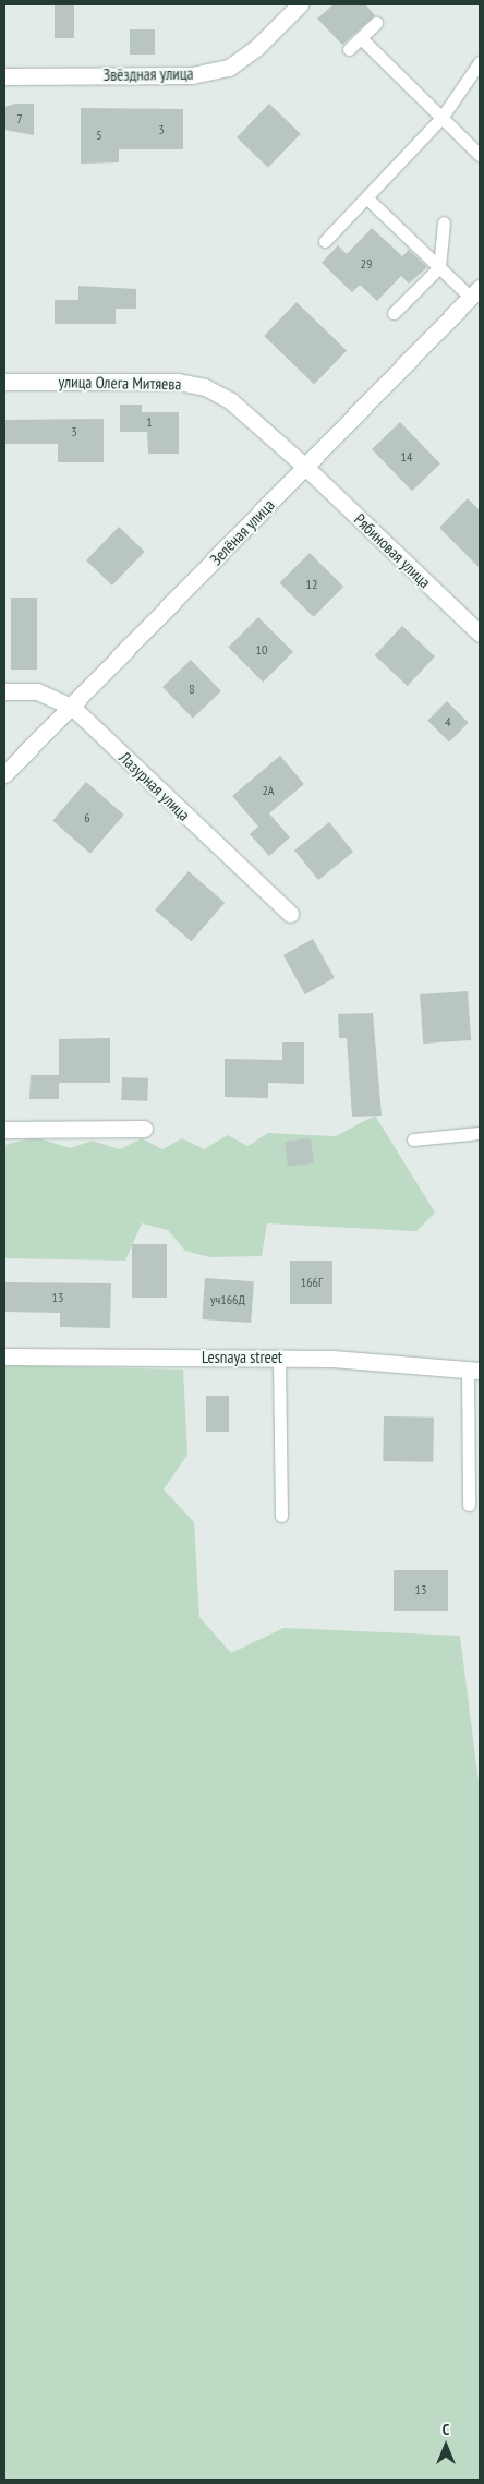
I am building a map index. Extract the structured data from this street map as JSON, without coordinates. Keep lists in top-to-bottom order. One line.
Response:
{"streets":{"street":["Звёздная улица","улица Олега Митяева","Зелёная улица","Рябиновая улица","Лазурная улица","Lesnaya street"]},"crossings":[["улица Олега Митяева","Зелёная улица"],["улица Олега Митяева","Рябиновая улица"],["Зелёная улица","Рябиновая улица"],["Зелёная улица","Лазурная улица"]],"house_numbers":["7","3","5","29","1","3","14","12","10","8","4","2А","6","166Г","13","уч166Д","13"],"north":"top"}
